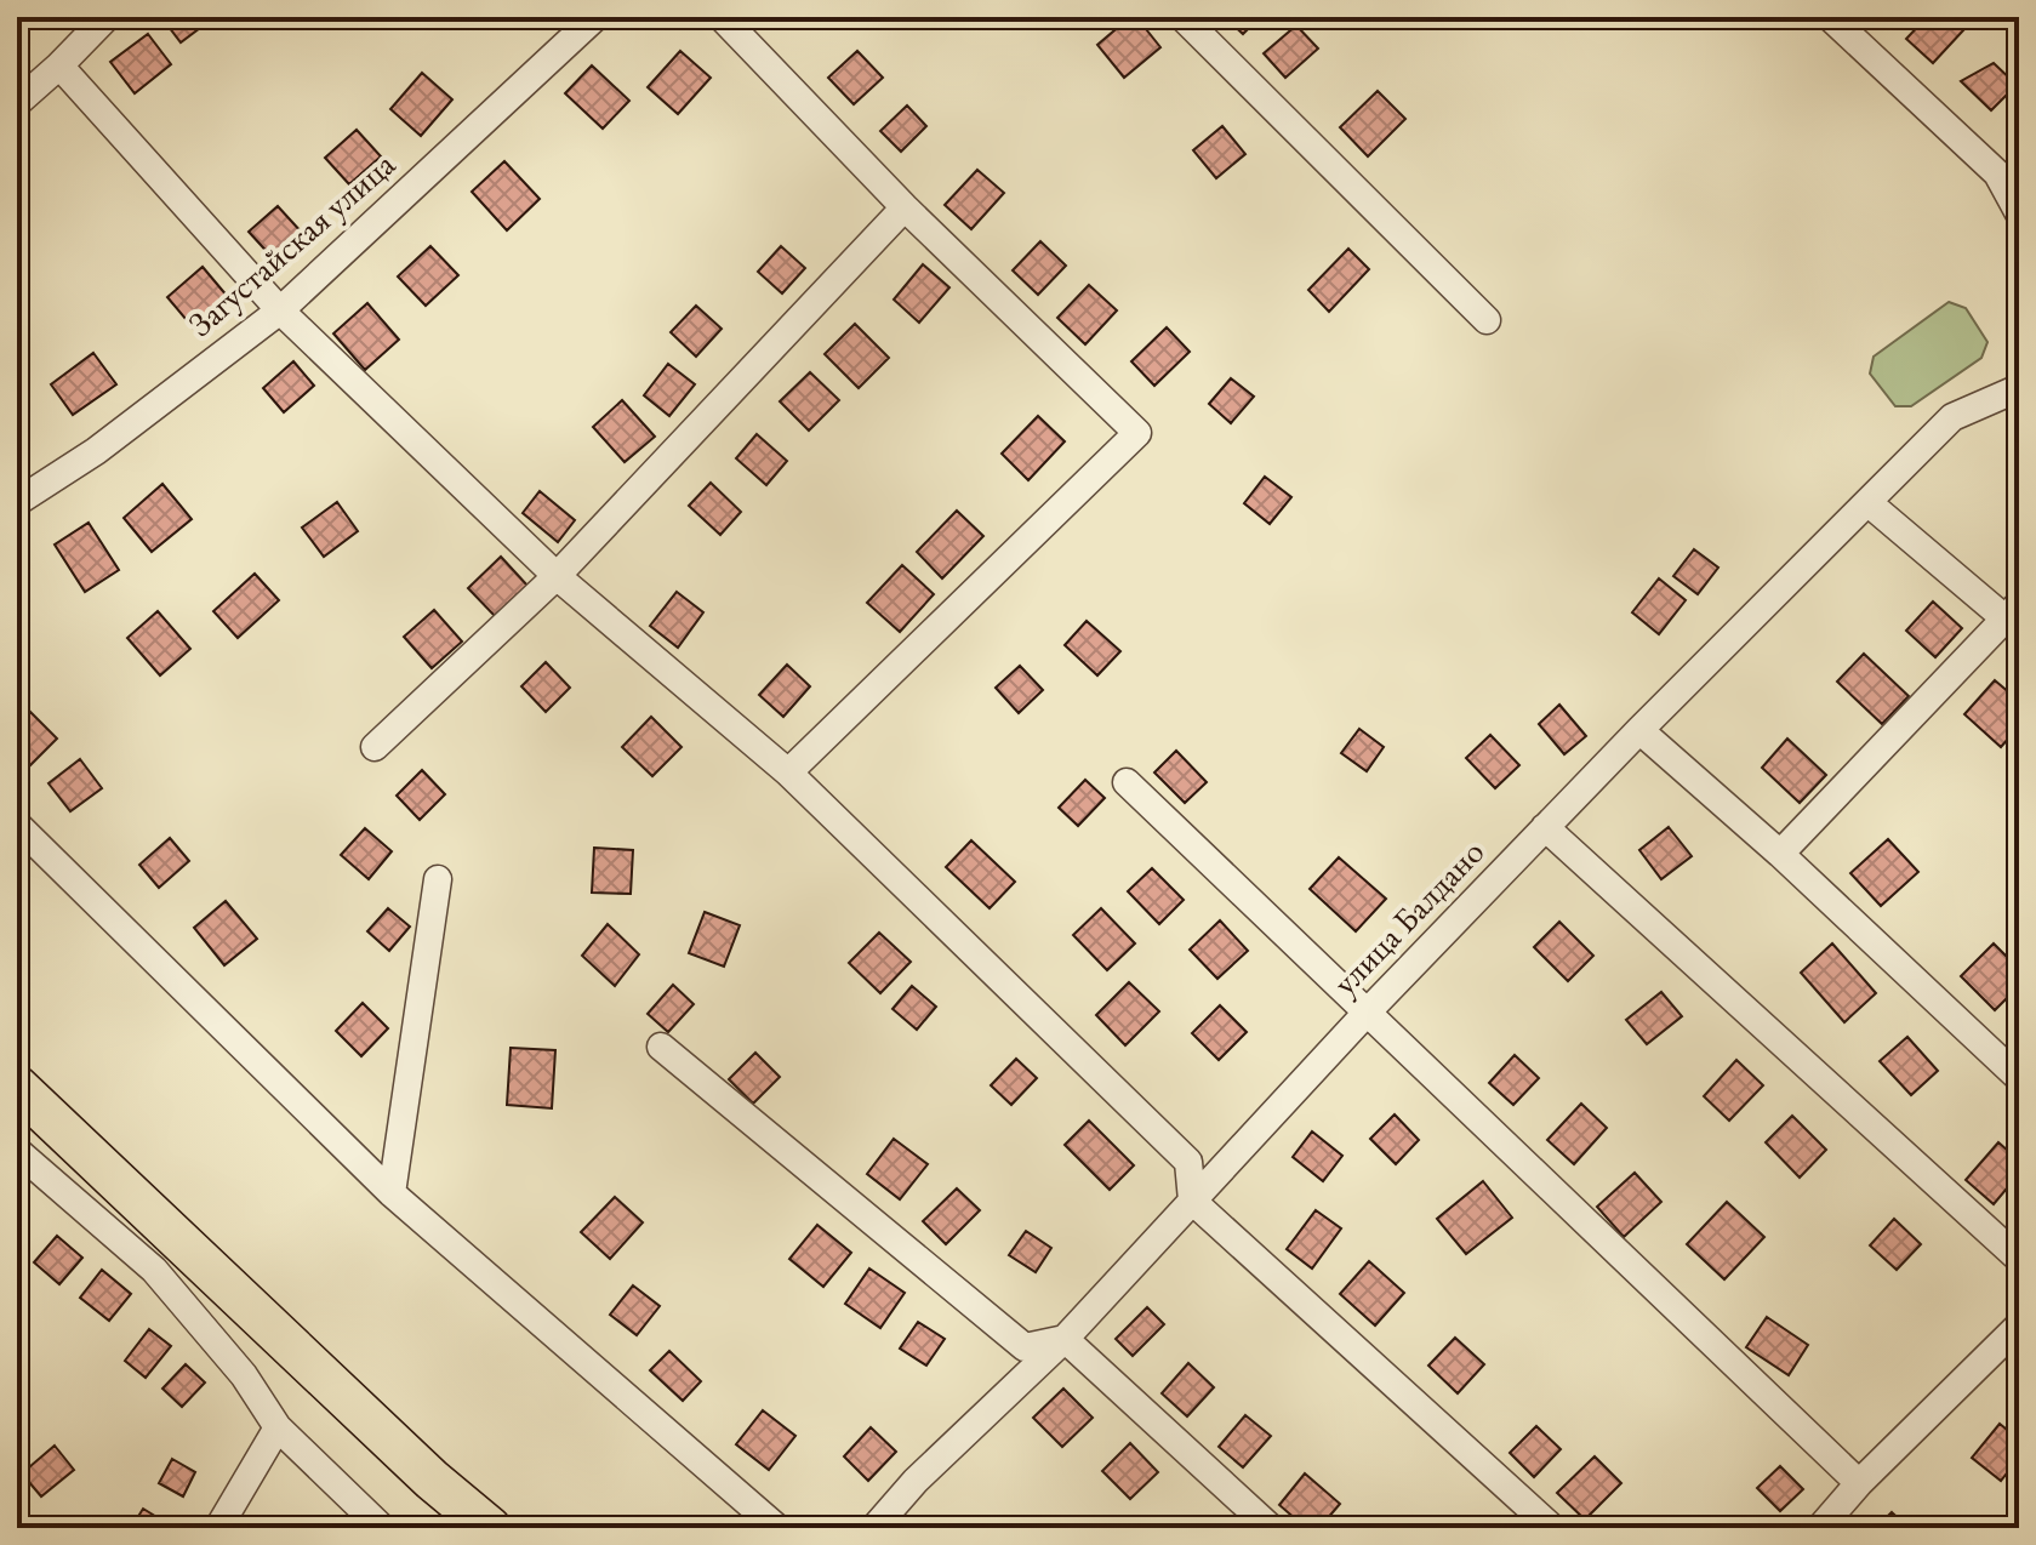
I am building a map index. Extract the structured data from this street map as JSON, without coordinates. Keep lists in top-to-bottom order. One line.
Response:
{"streets":{"street":["Загустайская улица","улица Балдано"]}}
